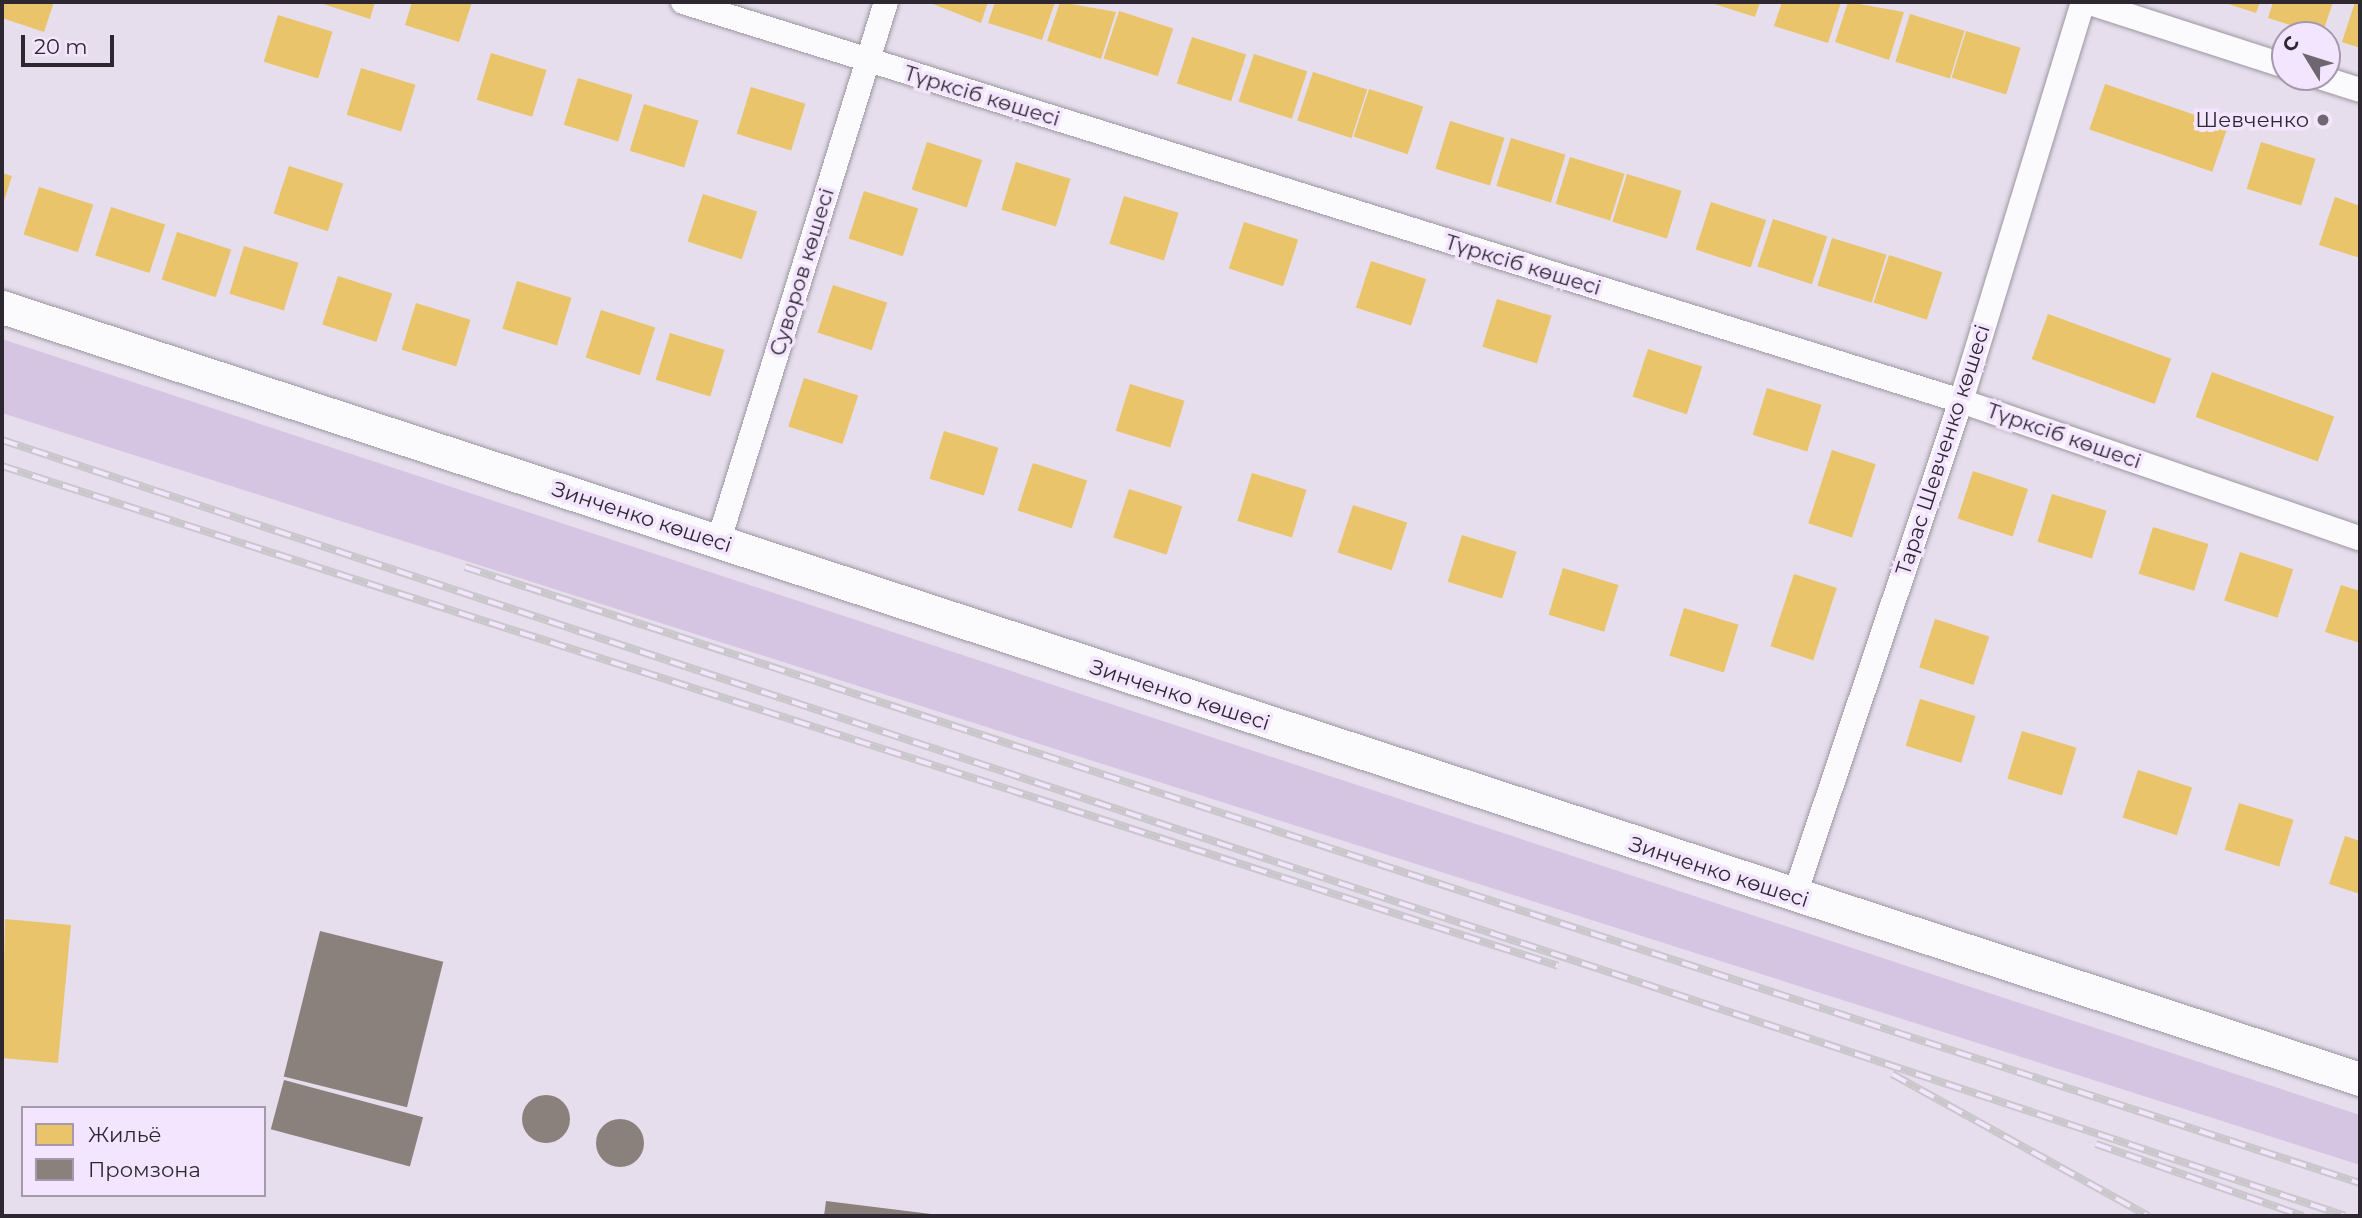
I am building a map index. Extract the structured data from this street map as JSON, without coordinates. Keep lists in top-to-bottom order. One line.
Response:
{"streets":{"main road":["Зинченко көшесі"],"street":["Түрксіб көшесі","Суворов көшесі","Тарас Шевченко көшесі"]},"crossings":[["Түрксіб көшесі","Суворов көшесі"],["Түрксіб көшесі","Тарас Шевченко көшесі"],["Суворов көшесі","Зинченко көшесі"],["Тарас Шевченко көшесі","Зинченко көшесі"]],"places":["Шевченко"],"legend":["Жильё","Промзона"],"scale_bar":"20 m","north":"top left"}
